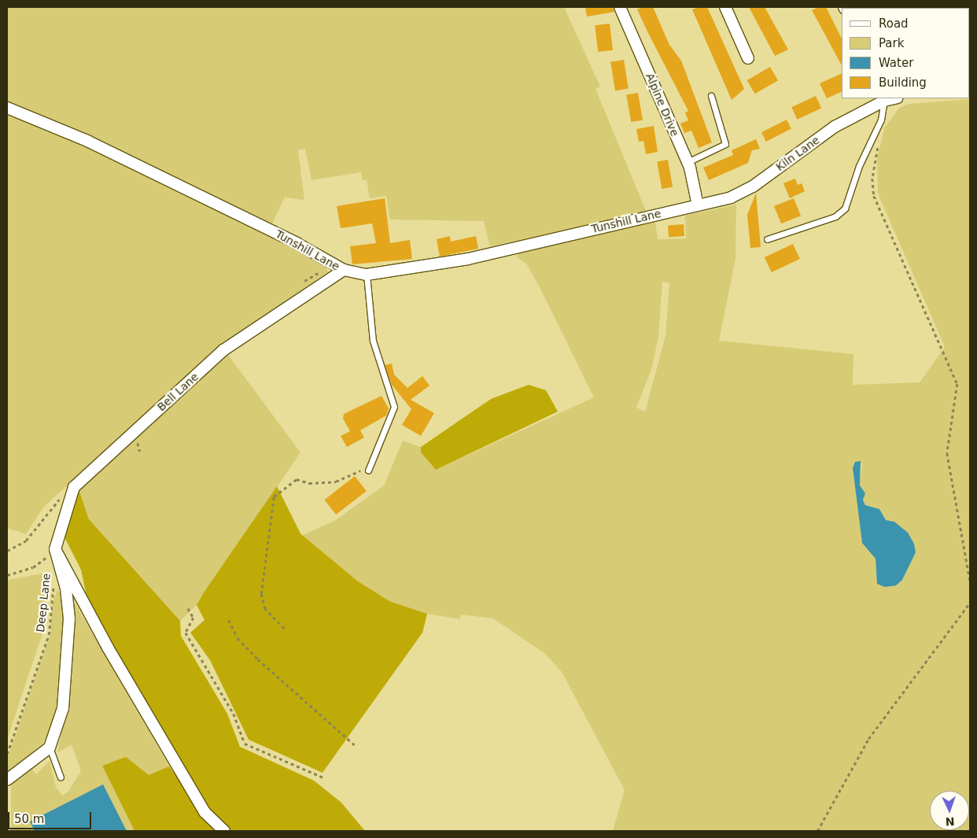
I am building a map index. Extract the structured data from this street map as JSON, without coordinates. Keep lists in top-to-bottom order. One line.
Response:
{"streets":{"street":["Alpine Drive","Kiln Lane","Tunshill Lane","Bell Lane"],"path":["Deep Lane"]},"crossings":[["Alpine Drive","Kiln Lane"],["Alpine Drive","Tunshill Lane"],["Kiln Lane","Tunshill Lane"],["Tunshill Lane","Bell Lane"],["Bell Lane","Deep Lane"]],"legend":["Road","Park","Water","Building"],"scale_bar":"50 m","north":"bottom"}
